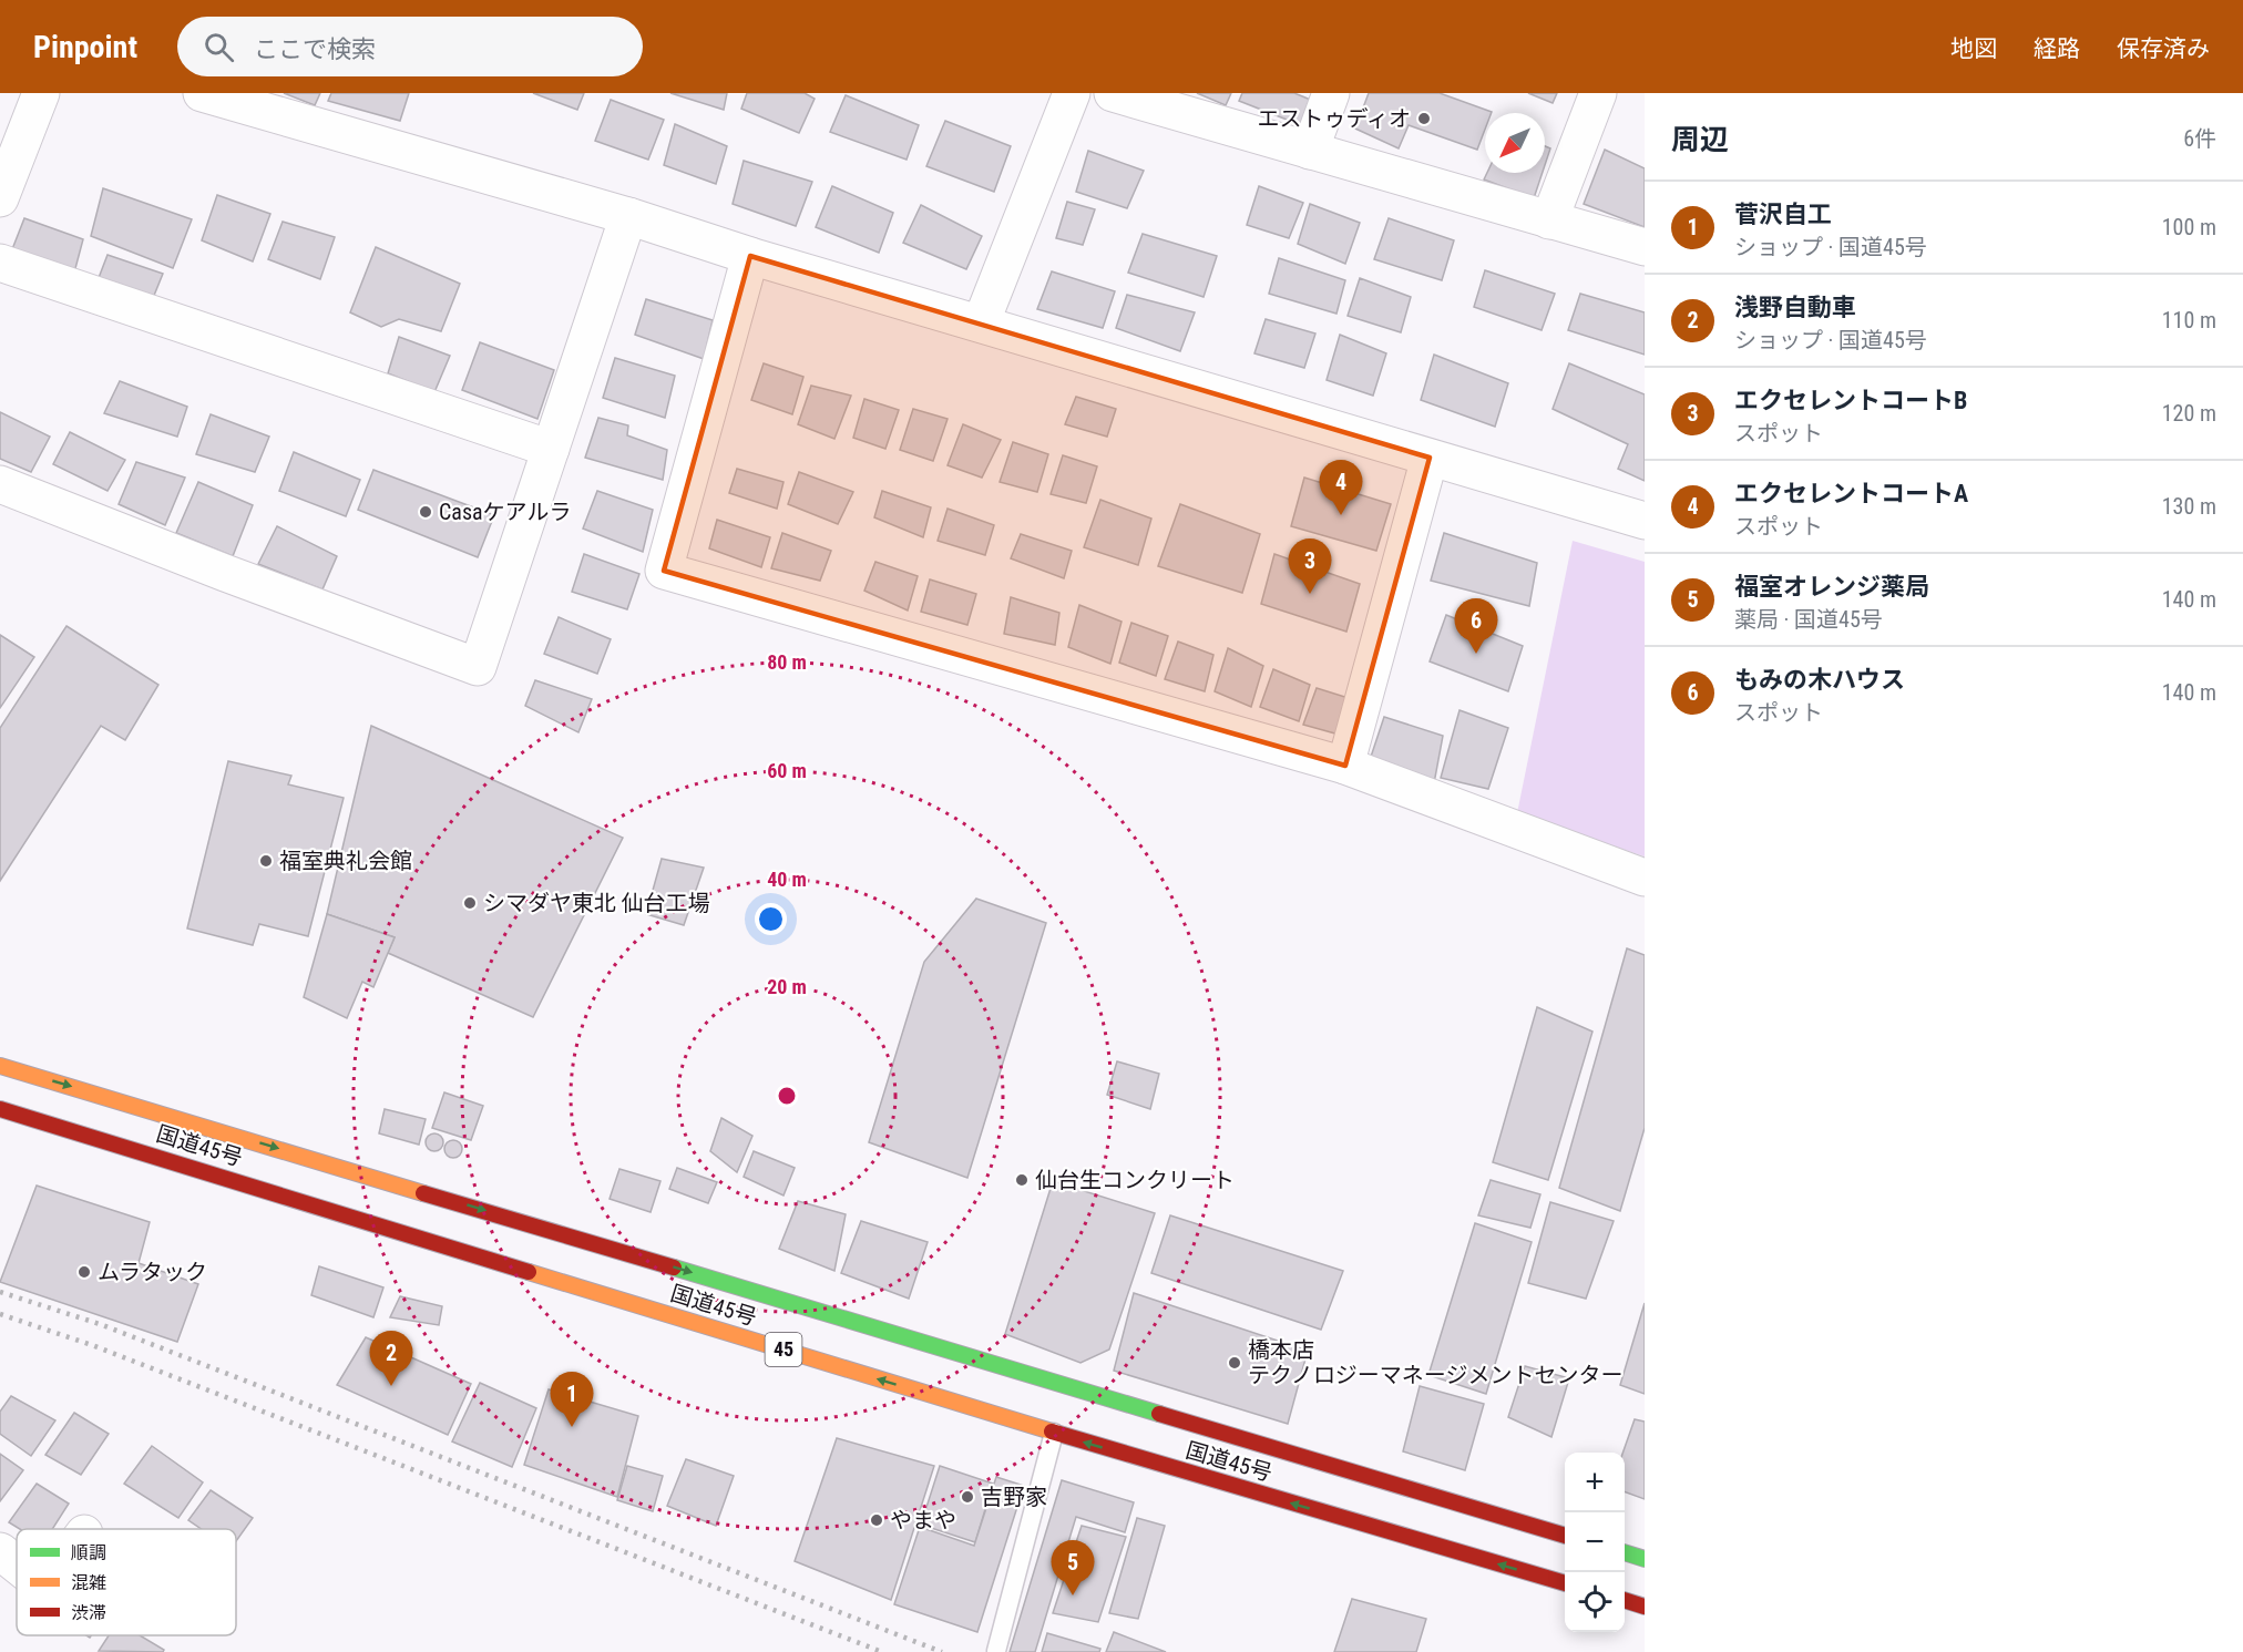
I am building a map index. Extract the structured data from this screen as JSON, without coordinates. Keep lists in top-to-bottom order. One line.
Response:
{"streets":{"highway":["国道45号","45"]},"places":["エストゥディオ","Casaケアルラ","福室典礼会館","シマダヤ東北 仙台工場","仙台生コンクリート","ムラタック","橋本店 テクノロジーマネージメントセンター","吉野家","やまや"],"legend":["順調","混雑","渋滞"],"north":"bottom left","page":{"header":"Pinpoint","search":"ここで検索","nav":["地図","経路","保存済み"],"heading":["周辺","6件"],"list":[{"mark":"1","name":"菅沢自工","note":"ショップ · 国道45号","value":"100 m"},{"mark":"2","name":"浅野自動車","note":"ショップ · 国道45号","value":"110 m"},{"mark":"3","name":"エクセレントコートB","note":"スポット","value":"120 m"},{"mark":"4","name":"エクセレントコートA","note":"スポット","value":"130 m"},{"mark":"5","name":"福室オレンジ薬局","note":"薬局 · 国道45号","value":"140 m"},{"mark":"6","name":"もみの木ハウス","note":"スポット","value":"140 m"}],"pins":["4","3","6","2","1","5"],"map_buttons":["+","−"]},"rings":["80 m","60 m","40 m","20 m"]}
